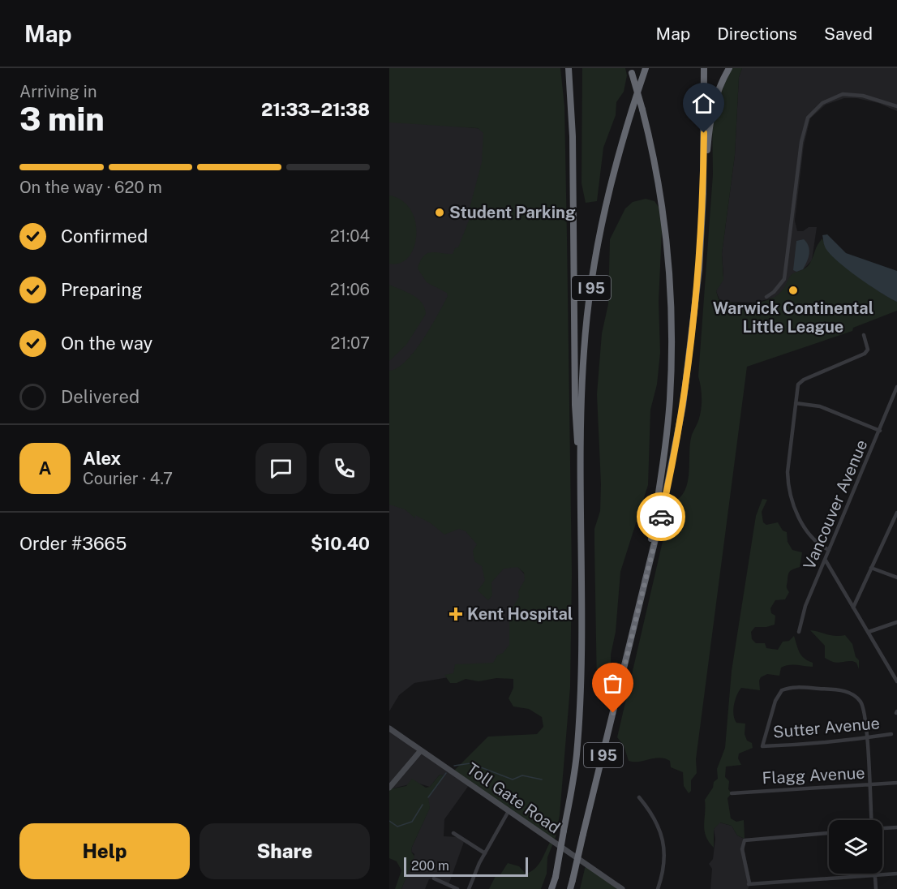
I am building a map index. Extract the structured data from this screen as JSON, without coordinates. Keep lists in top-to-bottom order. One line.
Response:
{"streets":{"highway":["I 95"],"main road":["Toll Gate Road"],"street":["Vancouver Avenue","Sutter Avenue","Flagg Avenue"]},"places":{"other":["Student Parking","Warwick Continental Little League"],"health":["Kent Hospital"]},"scale_bar":"200 m","page":{"header":"Map","nav":["Map","Directions","Saved"],"heading":["3 min","Arriving in","21:33–21:38"],"panel":["Alex","Courier · 4.7","Order #3665","$10.40"],"bar":"On the way · 620 m","list":[["Confirmed","21:04"],["Preparing","21:06"],["On the way","21:07"],"Delivered"],"round":"A","buttons":["Help","Share"],"scale":"200 m"}}
